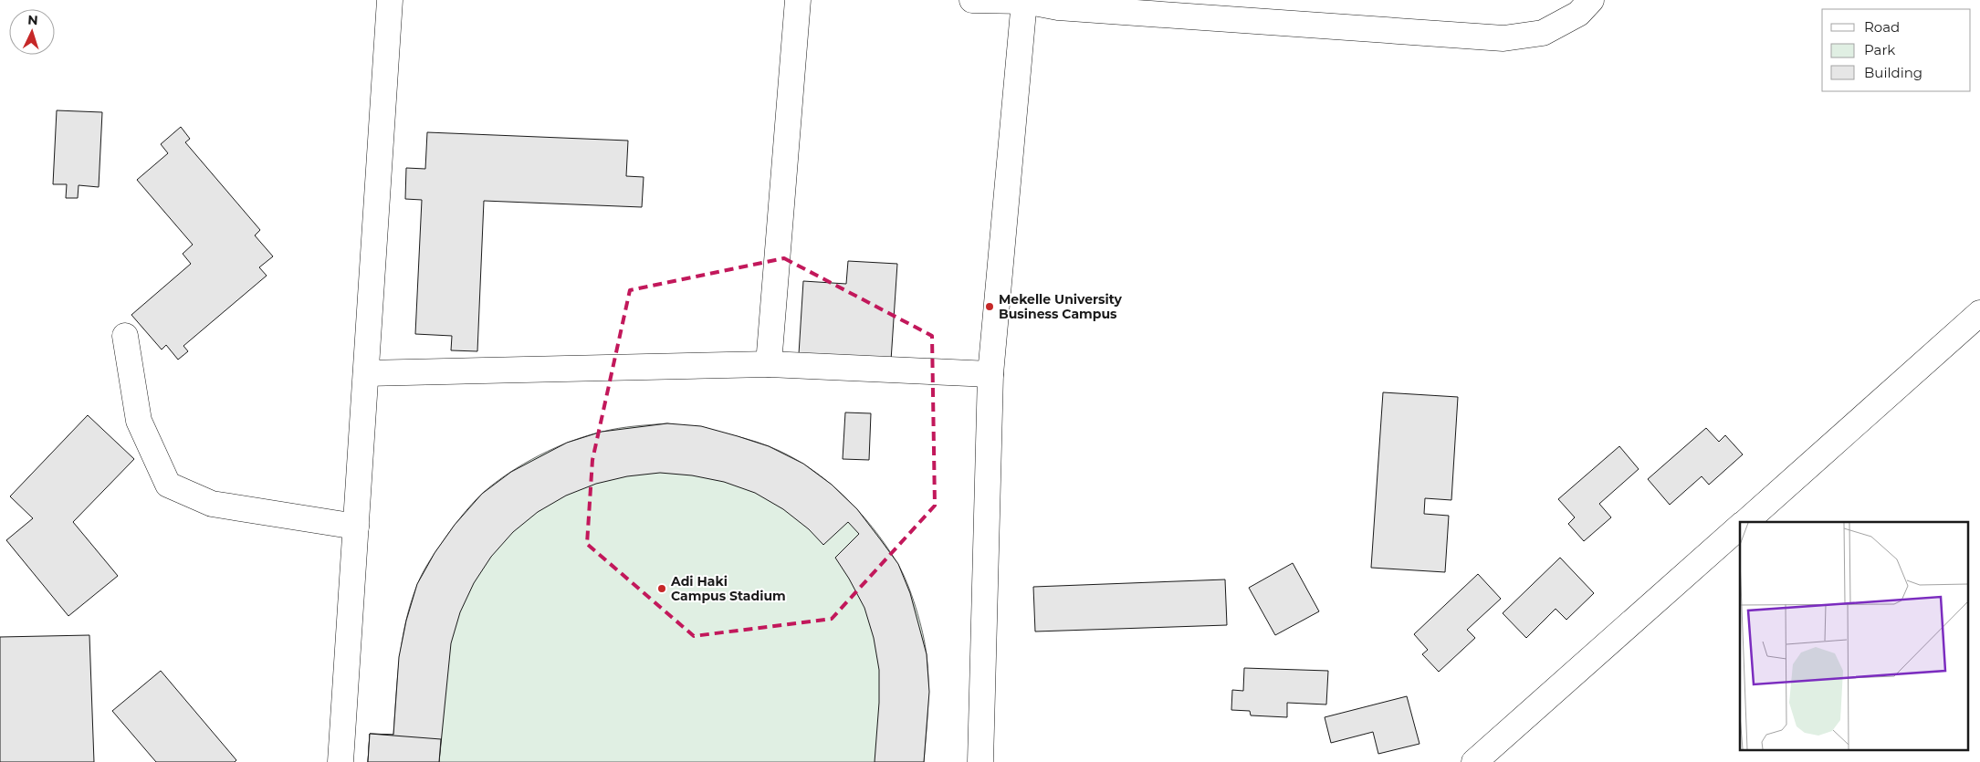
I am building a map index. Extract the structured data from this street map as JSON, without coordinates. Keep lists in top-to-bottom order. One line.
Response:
{"places":["Mekelle University Business Campus","Adi Haki Campus Stadium"],"legend":["Road","Park","Building"],"north":"top"}
